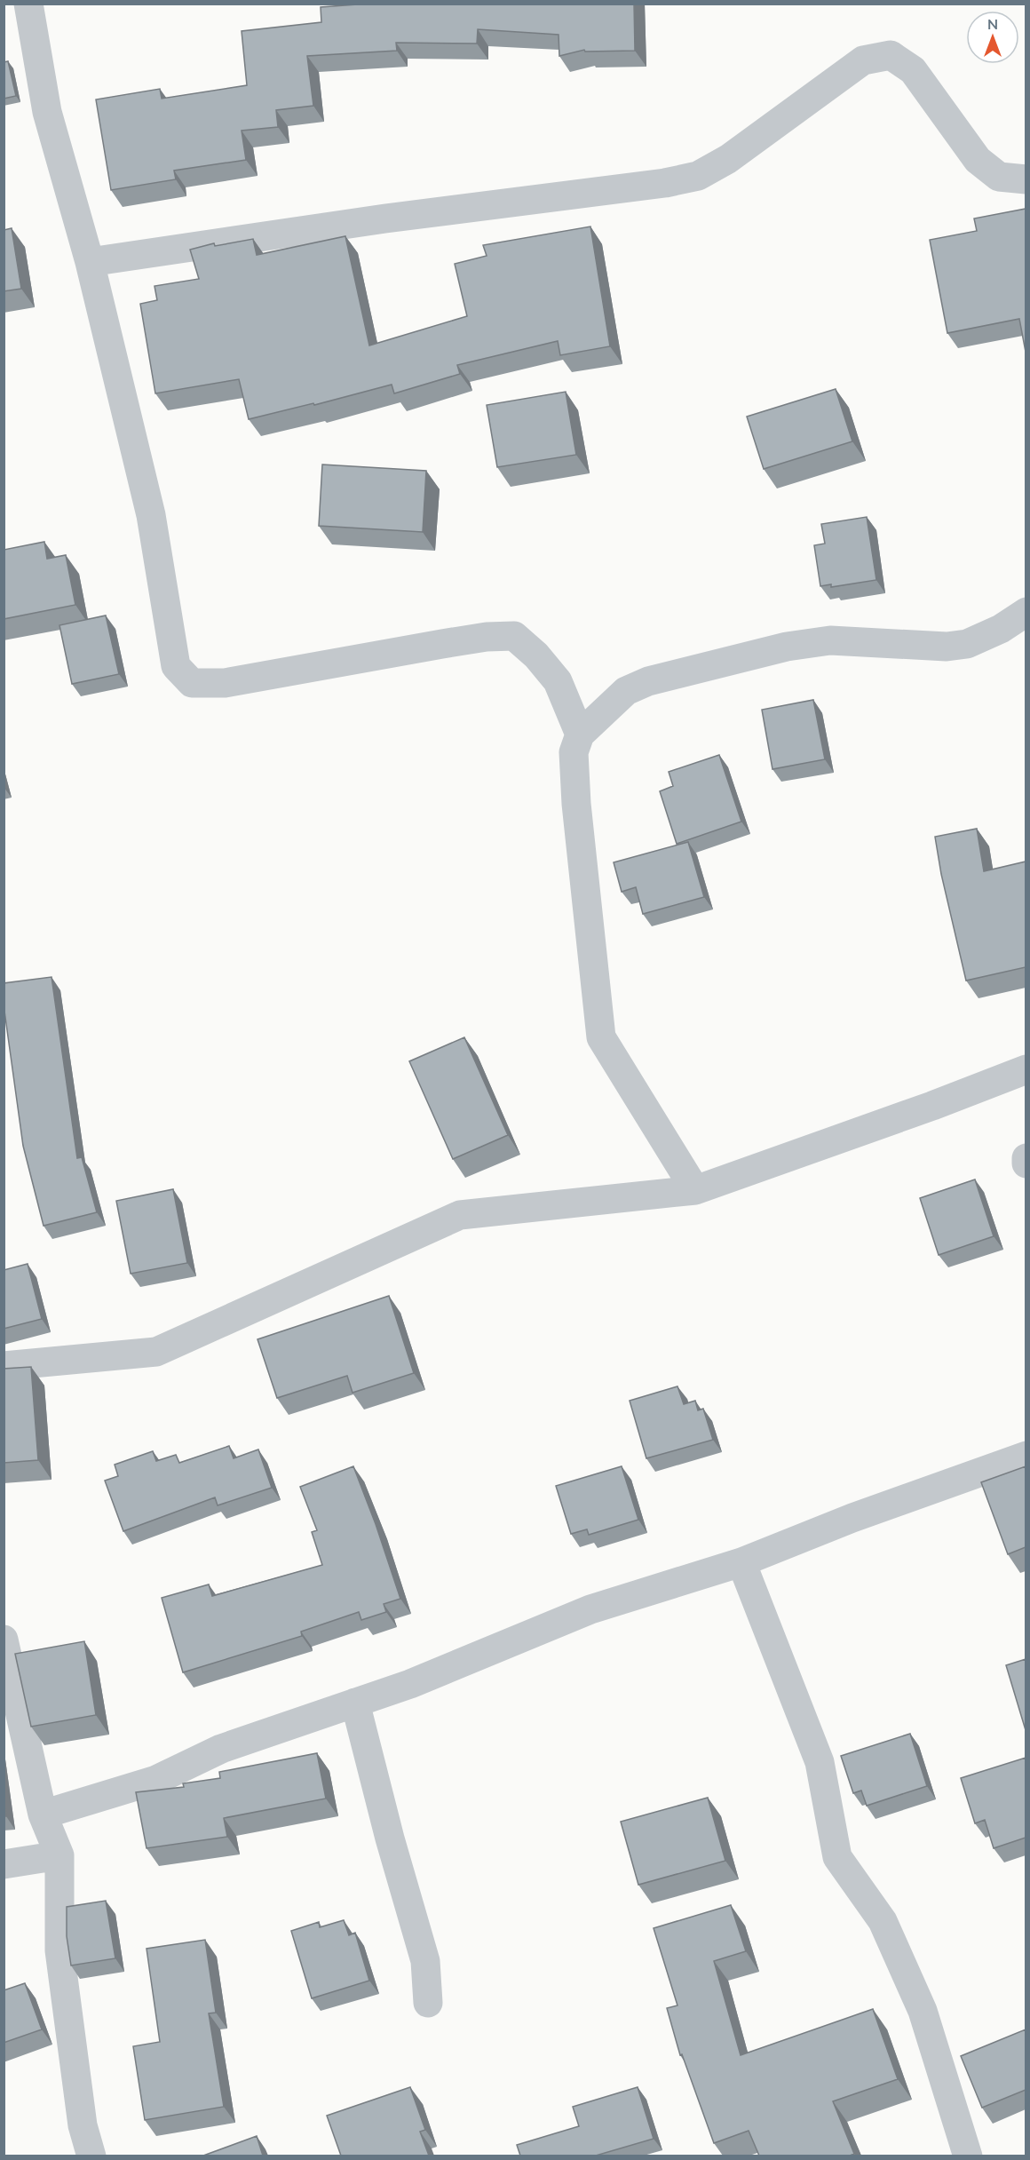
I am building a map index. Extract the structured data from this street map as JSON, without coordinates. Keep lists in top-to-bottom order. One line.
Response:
{"north":"top"}
